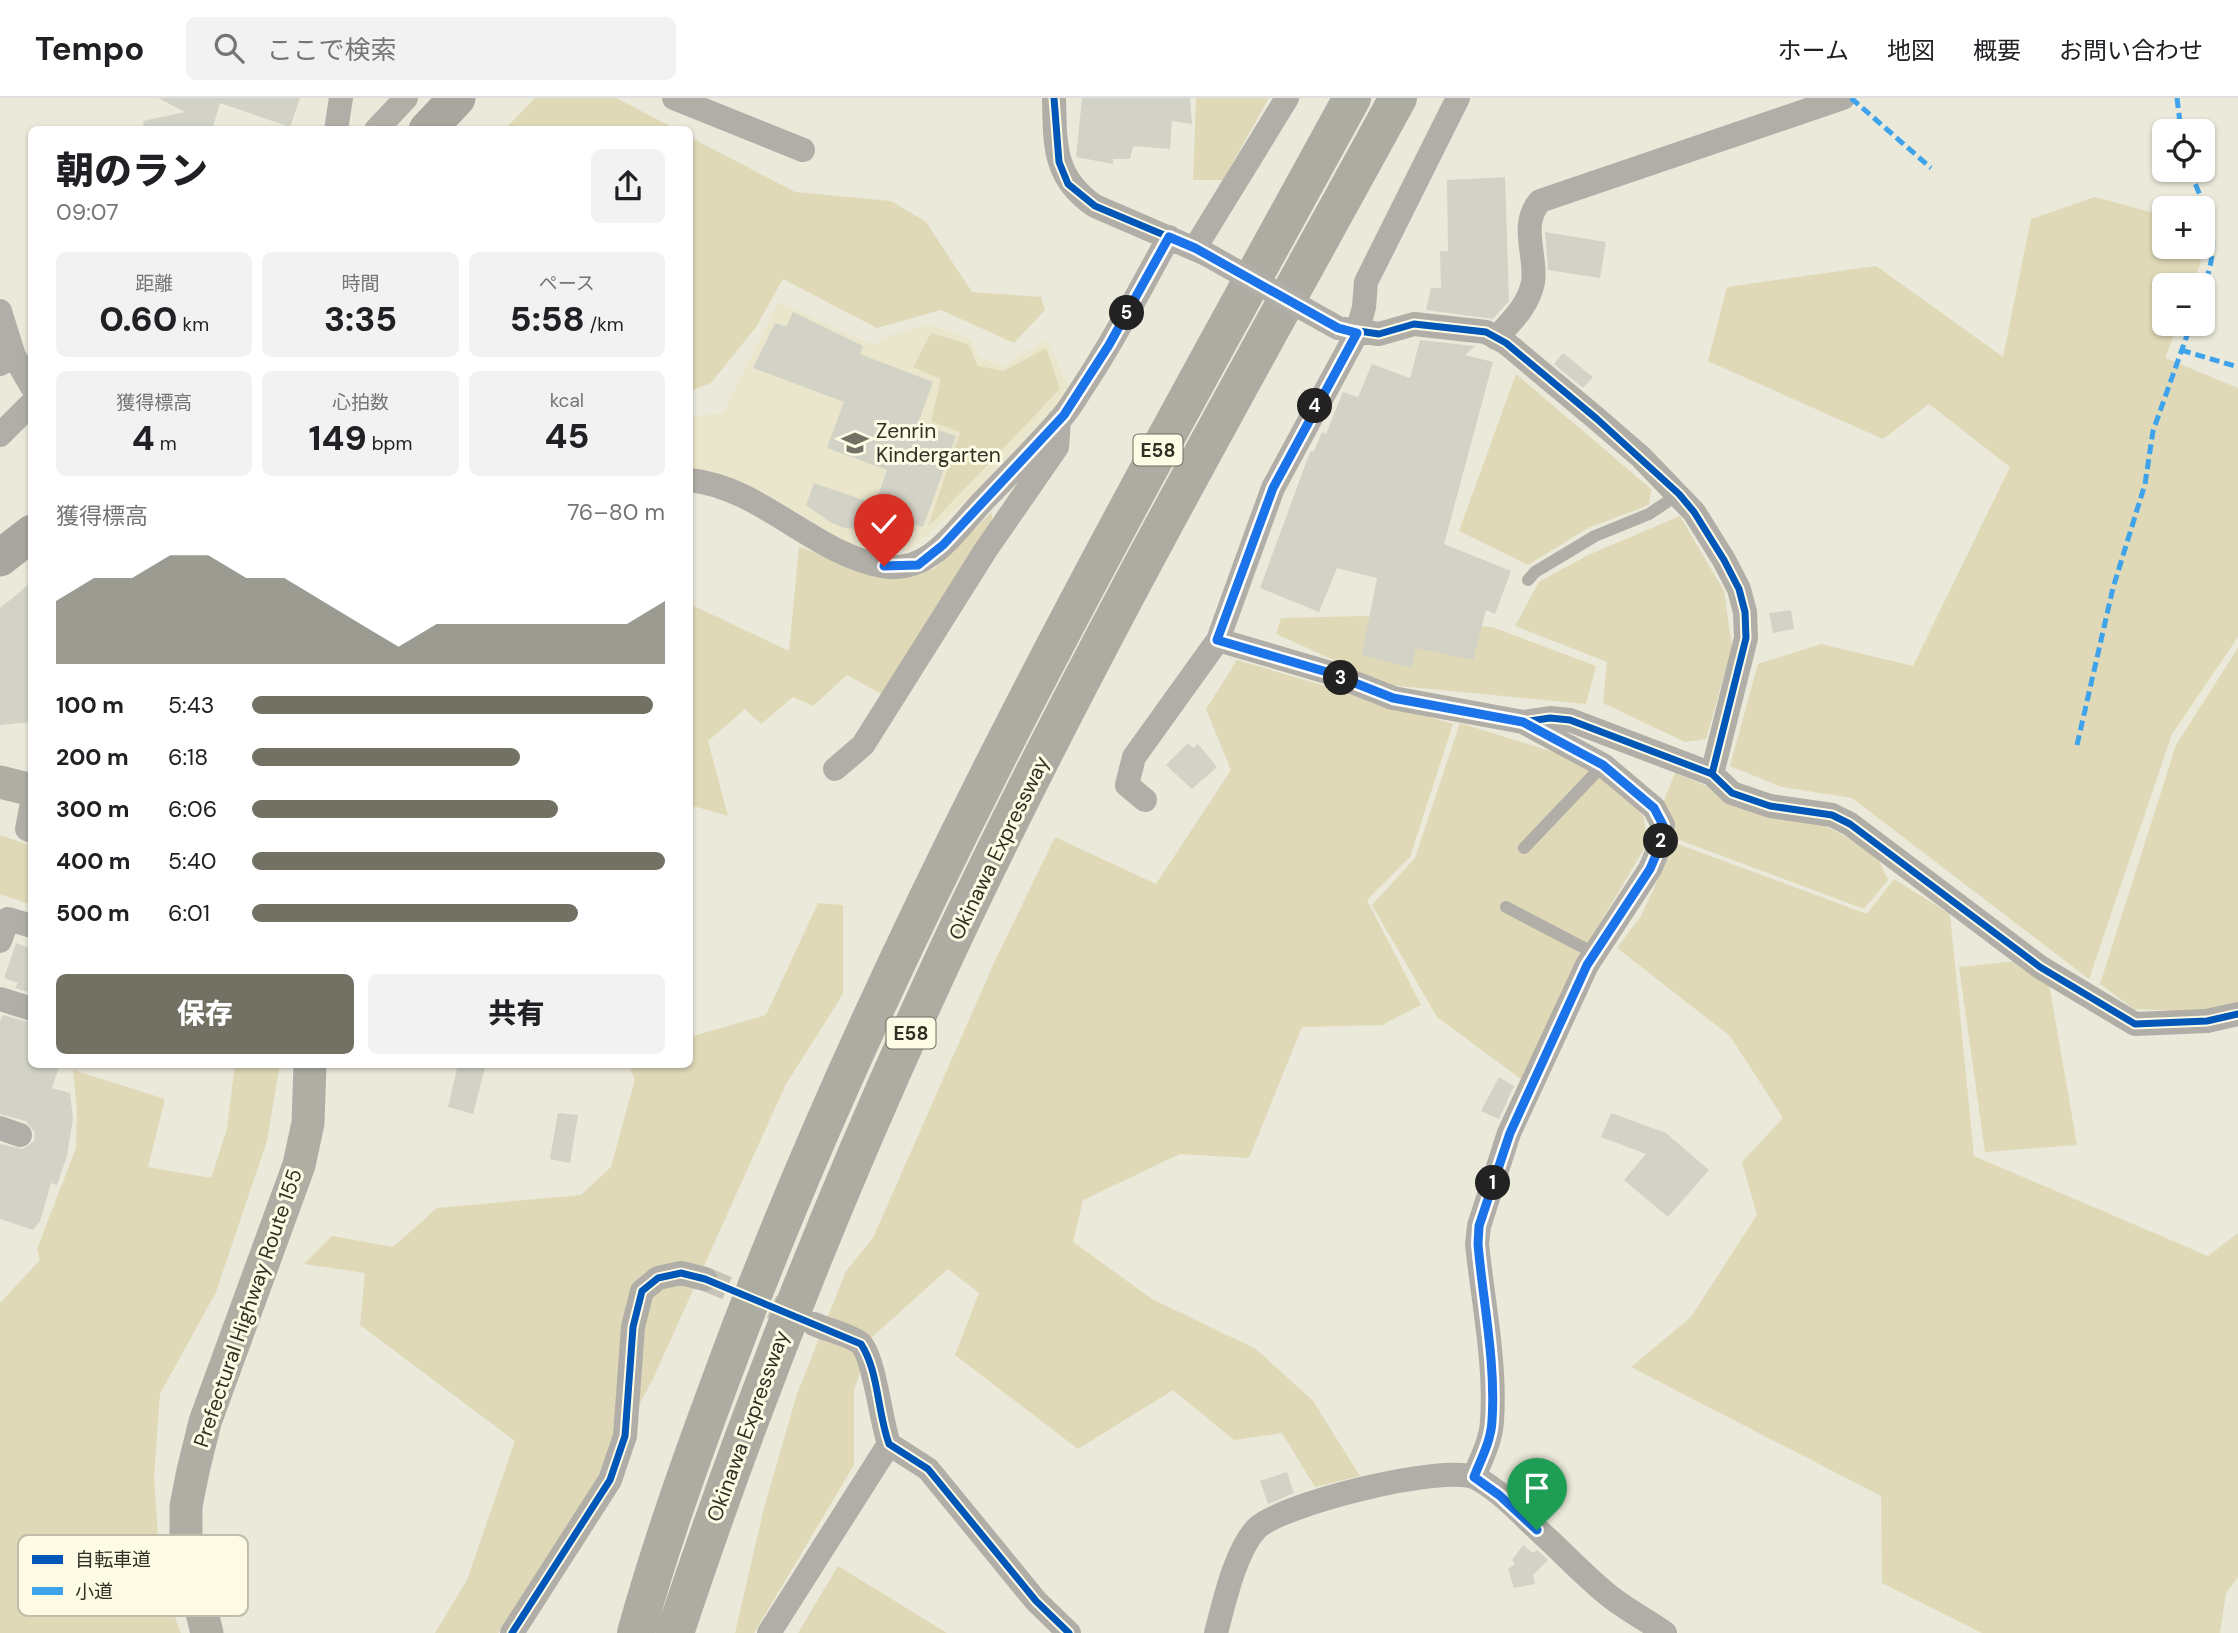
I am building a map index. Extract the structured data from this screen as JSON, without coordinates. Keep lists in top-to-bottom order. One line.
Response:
{"streets":{"highway":["E58","Okinawa Expressway"],"main road":["Prefectural Highway Route 155"]},"places":{"school or university":["Zenrin Kindergarten"]},"legend":["自転車道","小道"],"page":{"header":"Tempo","search":"ここで検索","nav":["ホーム","地図","概要","お問い合わせ"],"map_buttons":["+","−"],"heading":["朝のラン","09:07"],"stats":[["距離","0.60 km"],["時間","3:35"],["ペース","5:58 /km"],["獲得標高","4 m"],["心拍数","149 bpm"],["kcal","45"]],"pins":["5","4","3","2","1"],"chart":["獲得標高","76–80 m"],"list":[{"name":"100 m","note":"5:43"},{"name":"200 m","note":"6:18"},{"name":"300 m","note":"6:06"},{"name":"400 m","note":"5:40"},{"name":"500 m","note":"6:01"}],"buttons":["保存","共有"]}}
